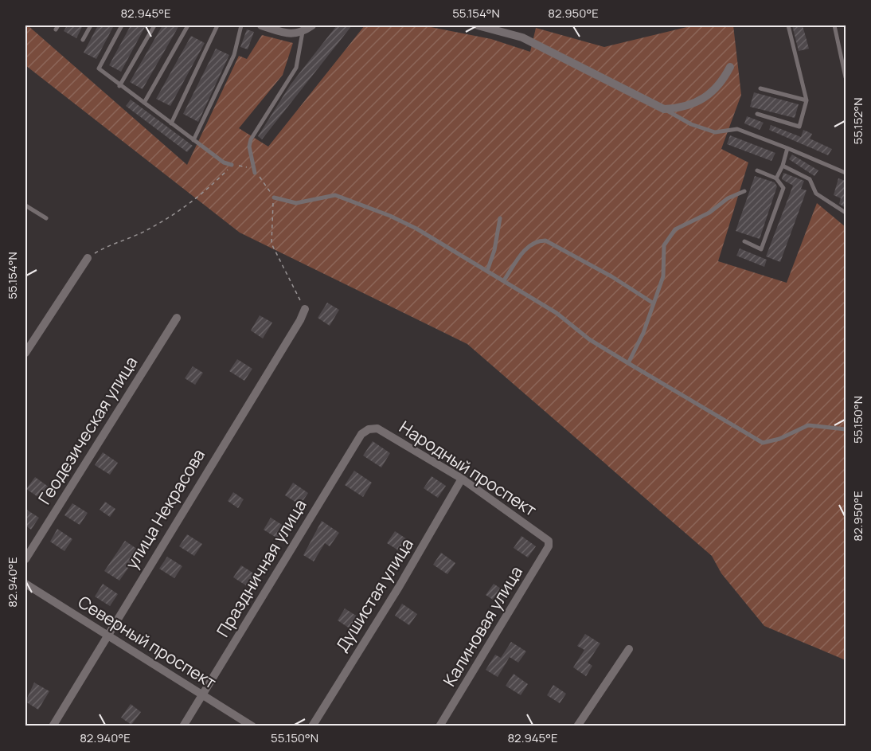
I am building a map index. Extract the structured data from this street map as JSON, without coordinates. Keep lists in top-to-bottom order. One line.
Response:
{"streets":{"street":["Геодезическая улица","Народный проспект","улица Некрасова","Праздничная улица","Душистая улица","Калиновая улица","Северный проспект"]},"crossings":[["Народный проспект","Праздничная улица"],["Народный проспект","Душистая улица"],["Народный проспект","Калиновая улица"],["улица Некрасова","Северный проспект"],["Праздничная улица","Северный проспект"]],"coordinates":["82.945°E","55.154°N","82.950°E","55.152°N","55.150°N","82.940°E"]}
